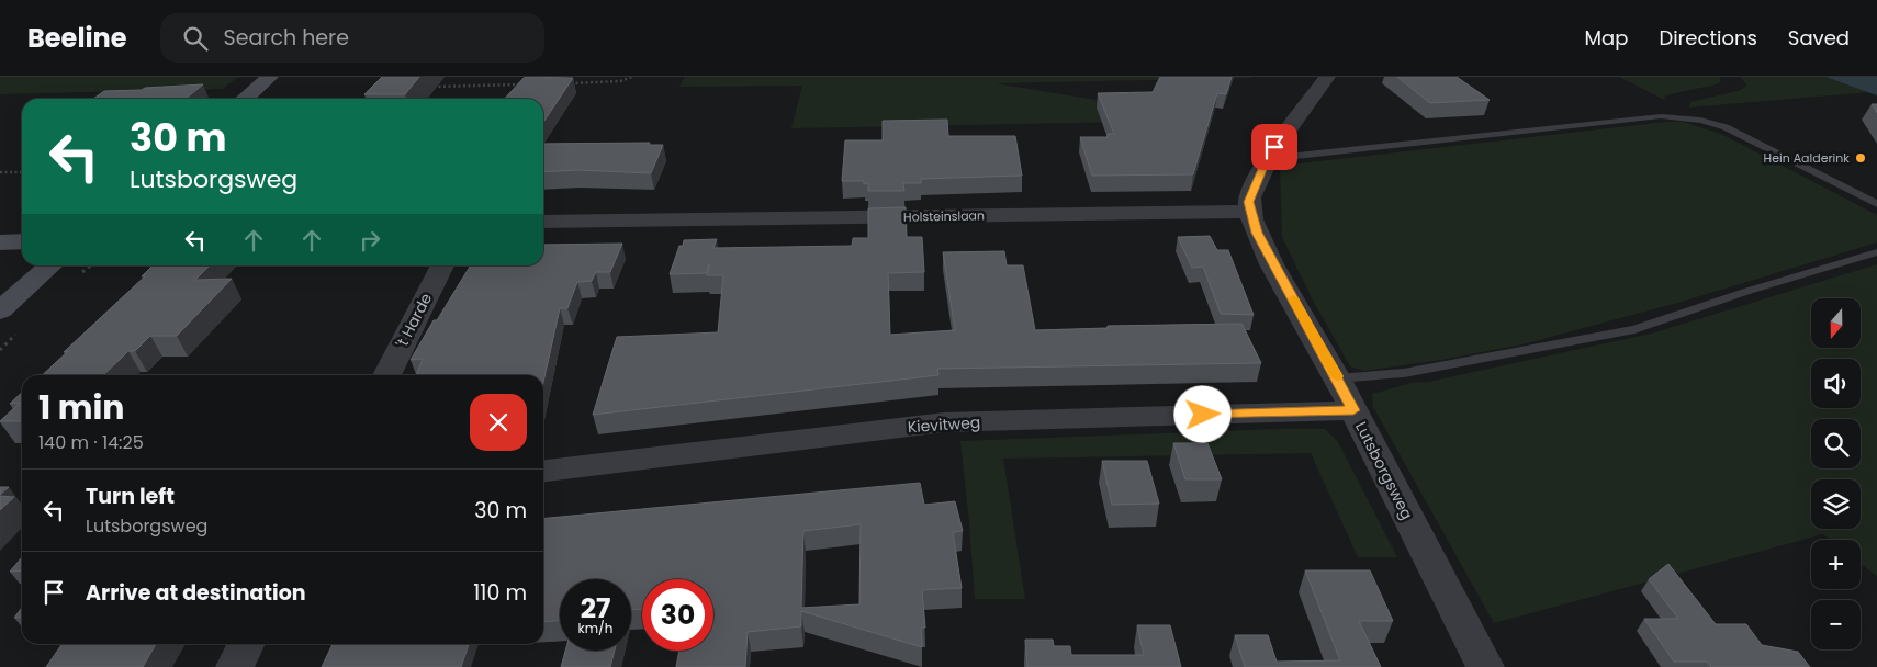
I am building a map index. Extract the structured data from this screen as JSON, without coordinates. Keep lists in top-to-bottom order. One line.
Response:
{"streets":{"street":["Holsteinslaan","'t Harde","Kievitweg","Lutsborgsweg"]},"crossings":[["Holsteinslaan","Lutsborgsweg"],["Kievitweg","Lutsborgsweg"]],"places":["Hein Aalderink"],"north":"bottom","page":{"header":"Beeline","search":"Search here","nav":["Map","Directions","Saved"],"turn":["30 m","Lutsborgsweg"],"map_buttons":["+","−"],"heading":["1 min","140 m · 14:25"],"list":[{"name":"Turn left","note":"Lutsborgsweg","value":"30 m"},{"name":"Arrive at destination","value":"110 m"}],"speed":"27 km/h","limit":"30"}}
